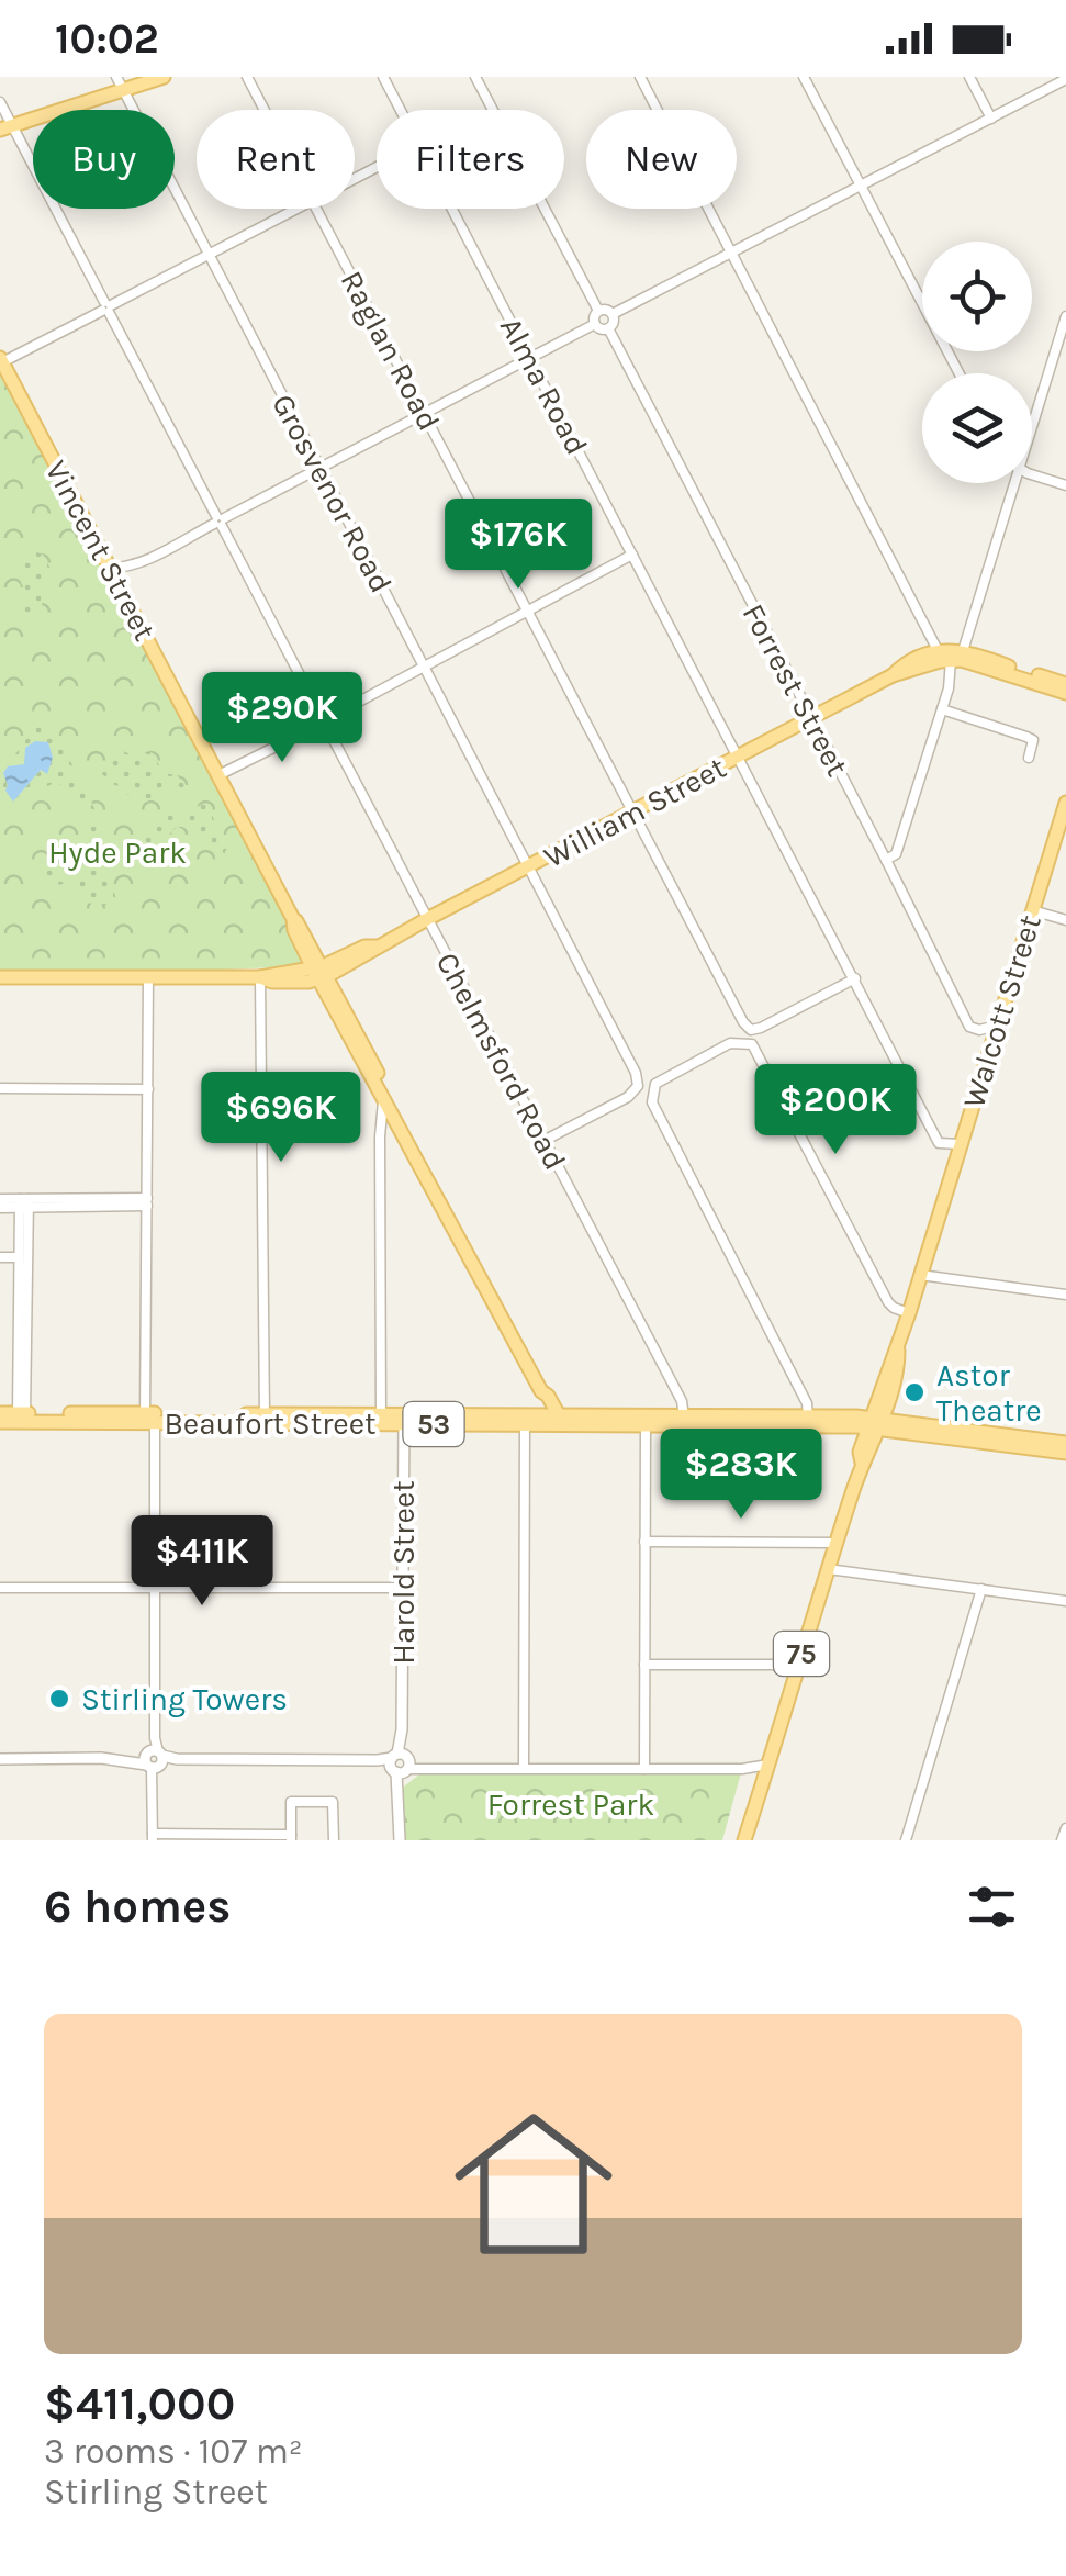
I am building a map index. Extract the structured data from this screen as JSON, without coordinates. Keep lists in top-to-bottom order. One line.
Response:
{"streets":{"main road":["Vincent Street","William Street","Walcott Street","Beaufort Street","53","75"],"street":["Raglan Road","Alma Road","Grosvenor Road","Forrest Street","Chelmsford Road","Harold Street"]},"crossings":[["Raglan Road","Alma Road"],["Raglan Road","William Street"],["Alma Road","William Street"],["Alma Road","Walcott Street"],["Grosvenor Road","William Street"],["Grosvenor Road","Chelmsford Road"],["Vincent Street","William Street"],["Vincent Street","Beaufort Street"],["Forrest Street","William Street"],["Forrest Street","Walcott Street"],["William Street","Chelmsford Road"],["Walcott Street","Beaufort Street"],["Chelmsford Road","Beaufort Street"],["Beaufort Street","Harold Street"]],"parks":["Hyde Park","Forrest Park"],"places":["Astor Theatre","Stirling Towers"],"page":{"status":"10:02","chip":["Buy","Rent","Filters","New"],"price":["$176K","$290K","$200K","$696K","$283K","$411K"],"heading":"6 homes","list":[{"name":"$411,000","note":"3 rooms · 107 m² · Stirling Street"}]}}
